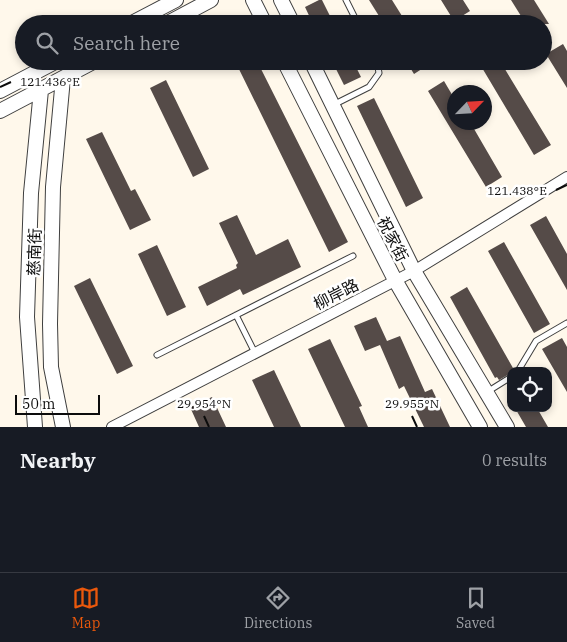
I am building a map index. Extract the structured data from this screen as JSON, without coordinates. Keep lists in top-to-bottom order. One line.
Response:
{"streets":{"street":["祝家街","慈南街","柳岸路"]},"crossings":[["祝家街","柳岸路"]],"scale_bar":"50 m","north":"top right","page":{"search":"Search here","scale":"50 m","heading":["Nearby","0 results"],"nav":["Map","Directions","Saved"]},"coordinates":["121.436°E","121.438°E","29.954°N","29.955°N"]}
